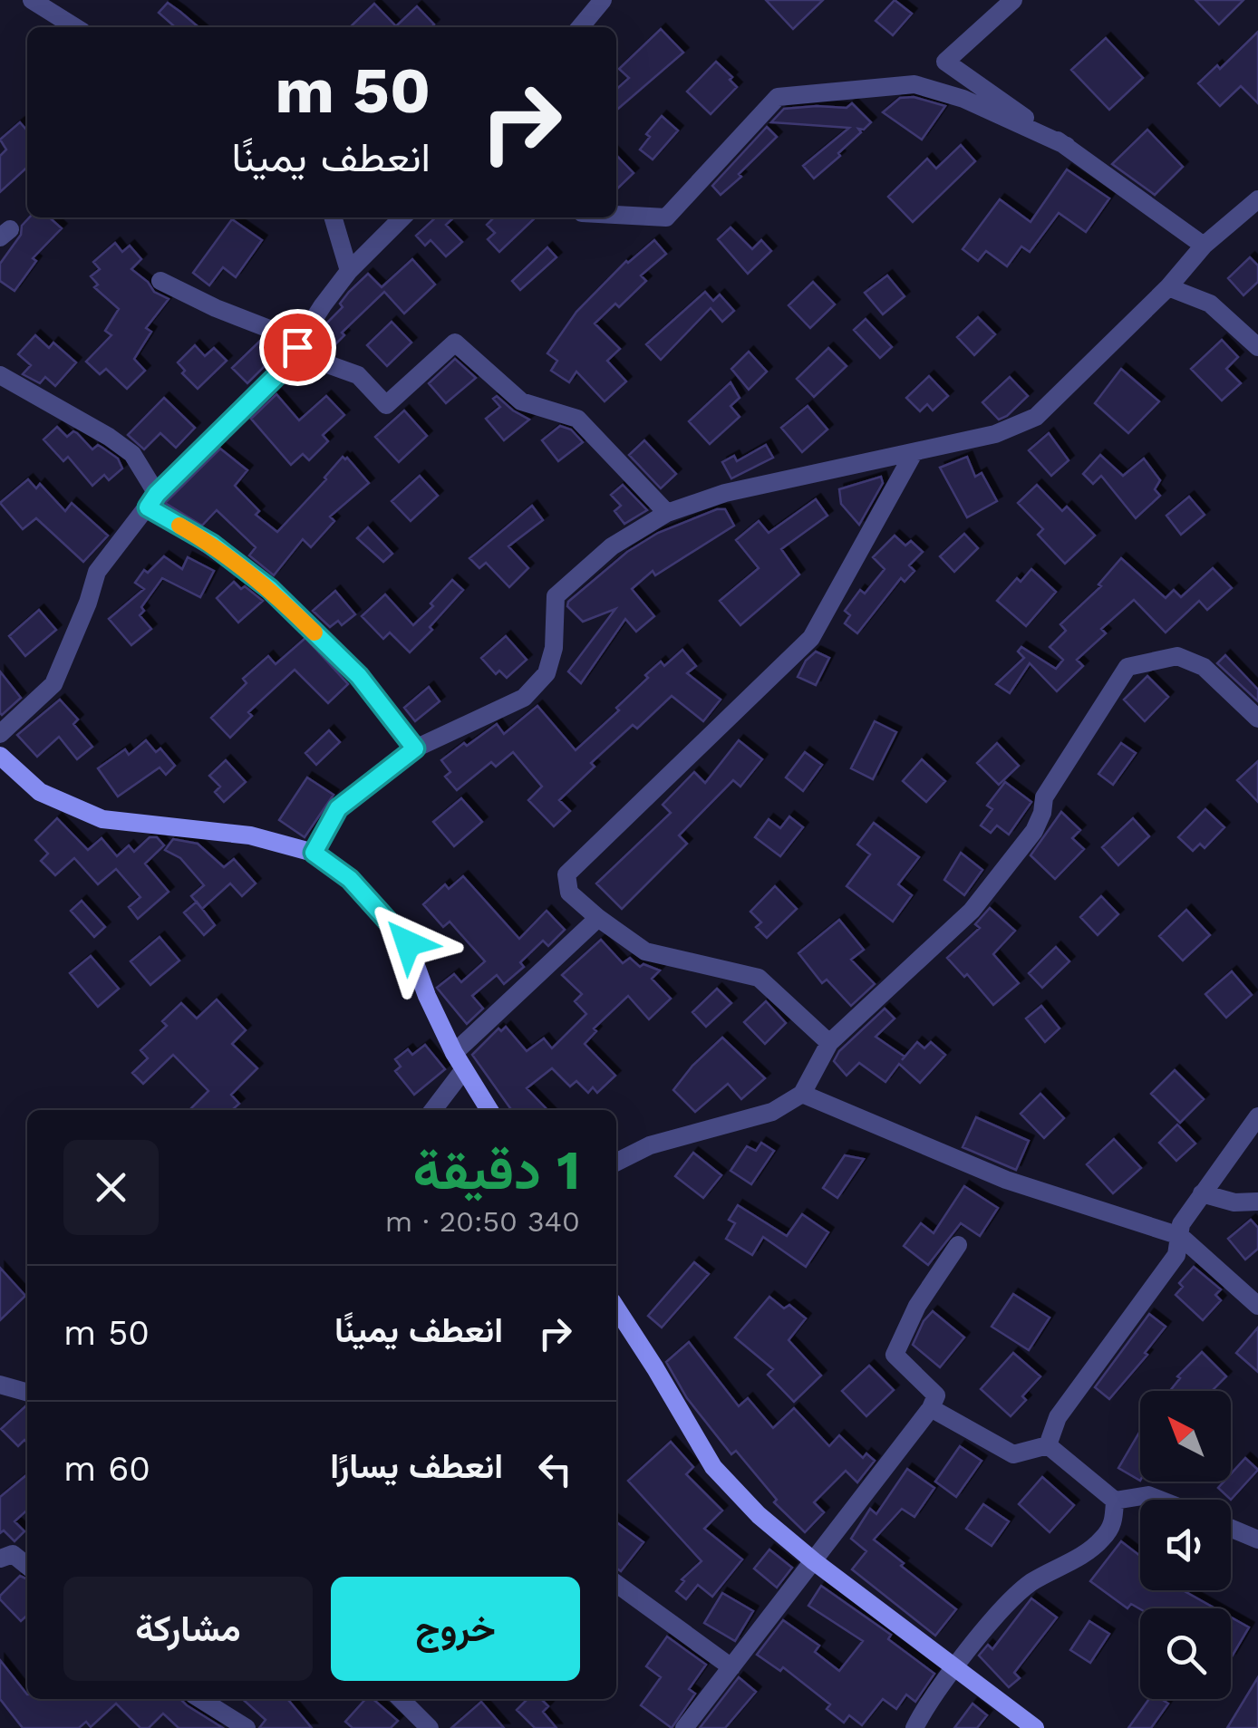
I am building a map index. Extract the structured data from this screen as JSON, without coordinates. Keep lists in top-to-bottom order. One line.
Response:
{"north":"top left","page":{"turn":["50 m","انعطف يمينًا"],"heading":["1 دقيقة","340 m · 20:50"],"list":[{"name":"انعطف يمينًا","value":"50 m"},{"name":"انعطف يسارًا","value":"60 m"}],"buttons":["خروج","مشاركة"]}}
